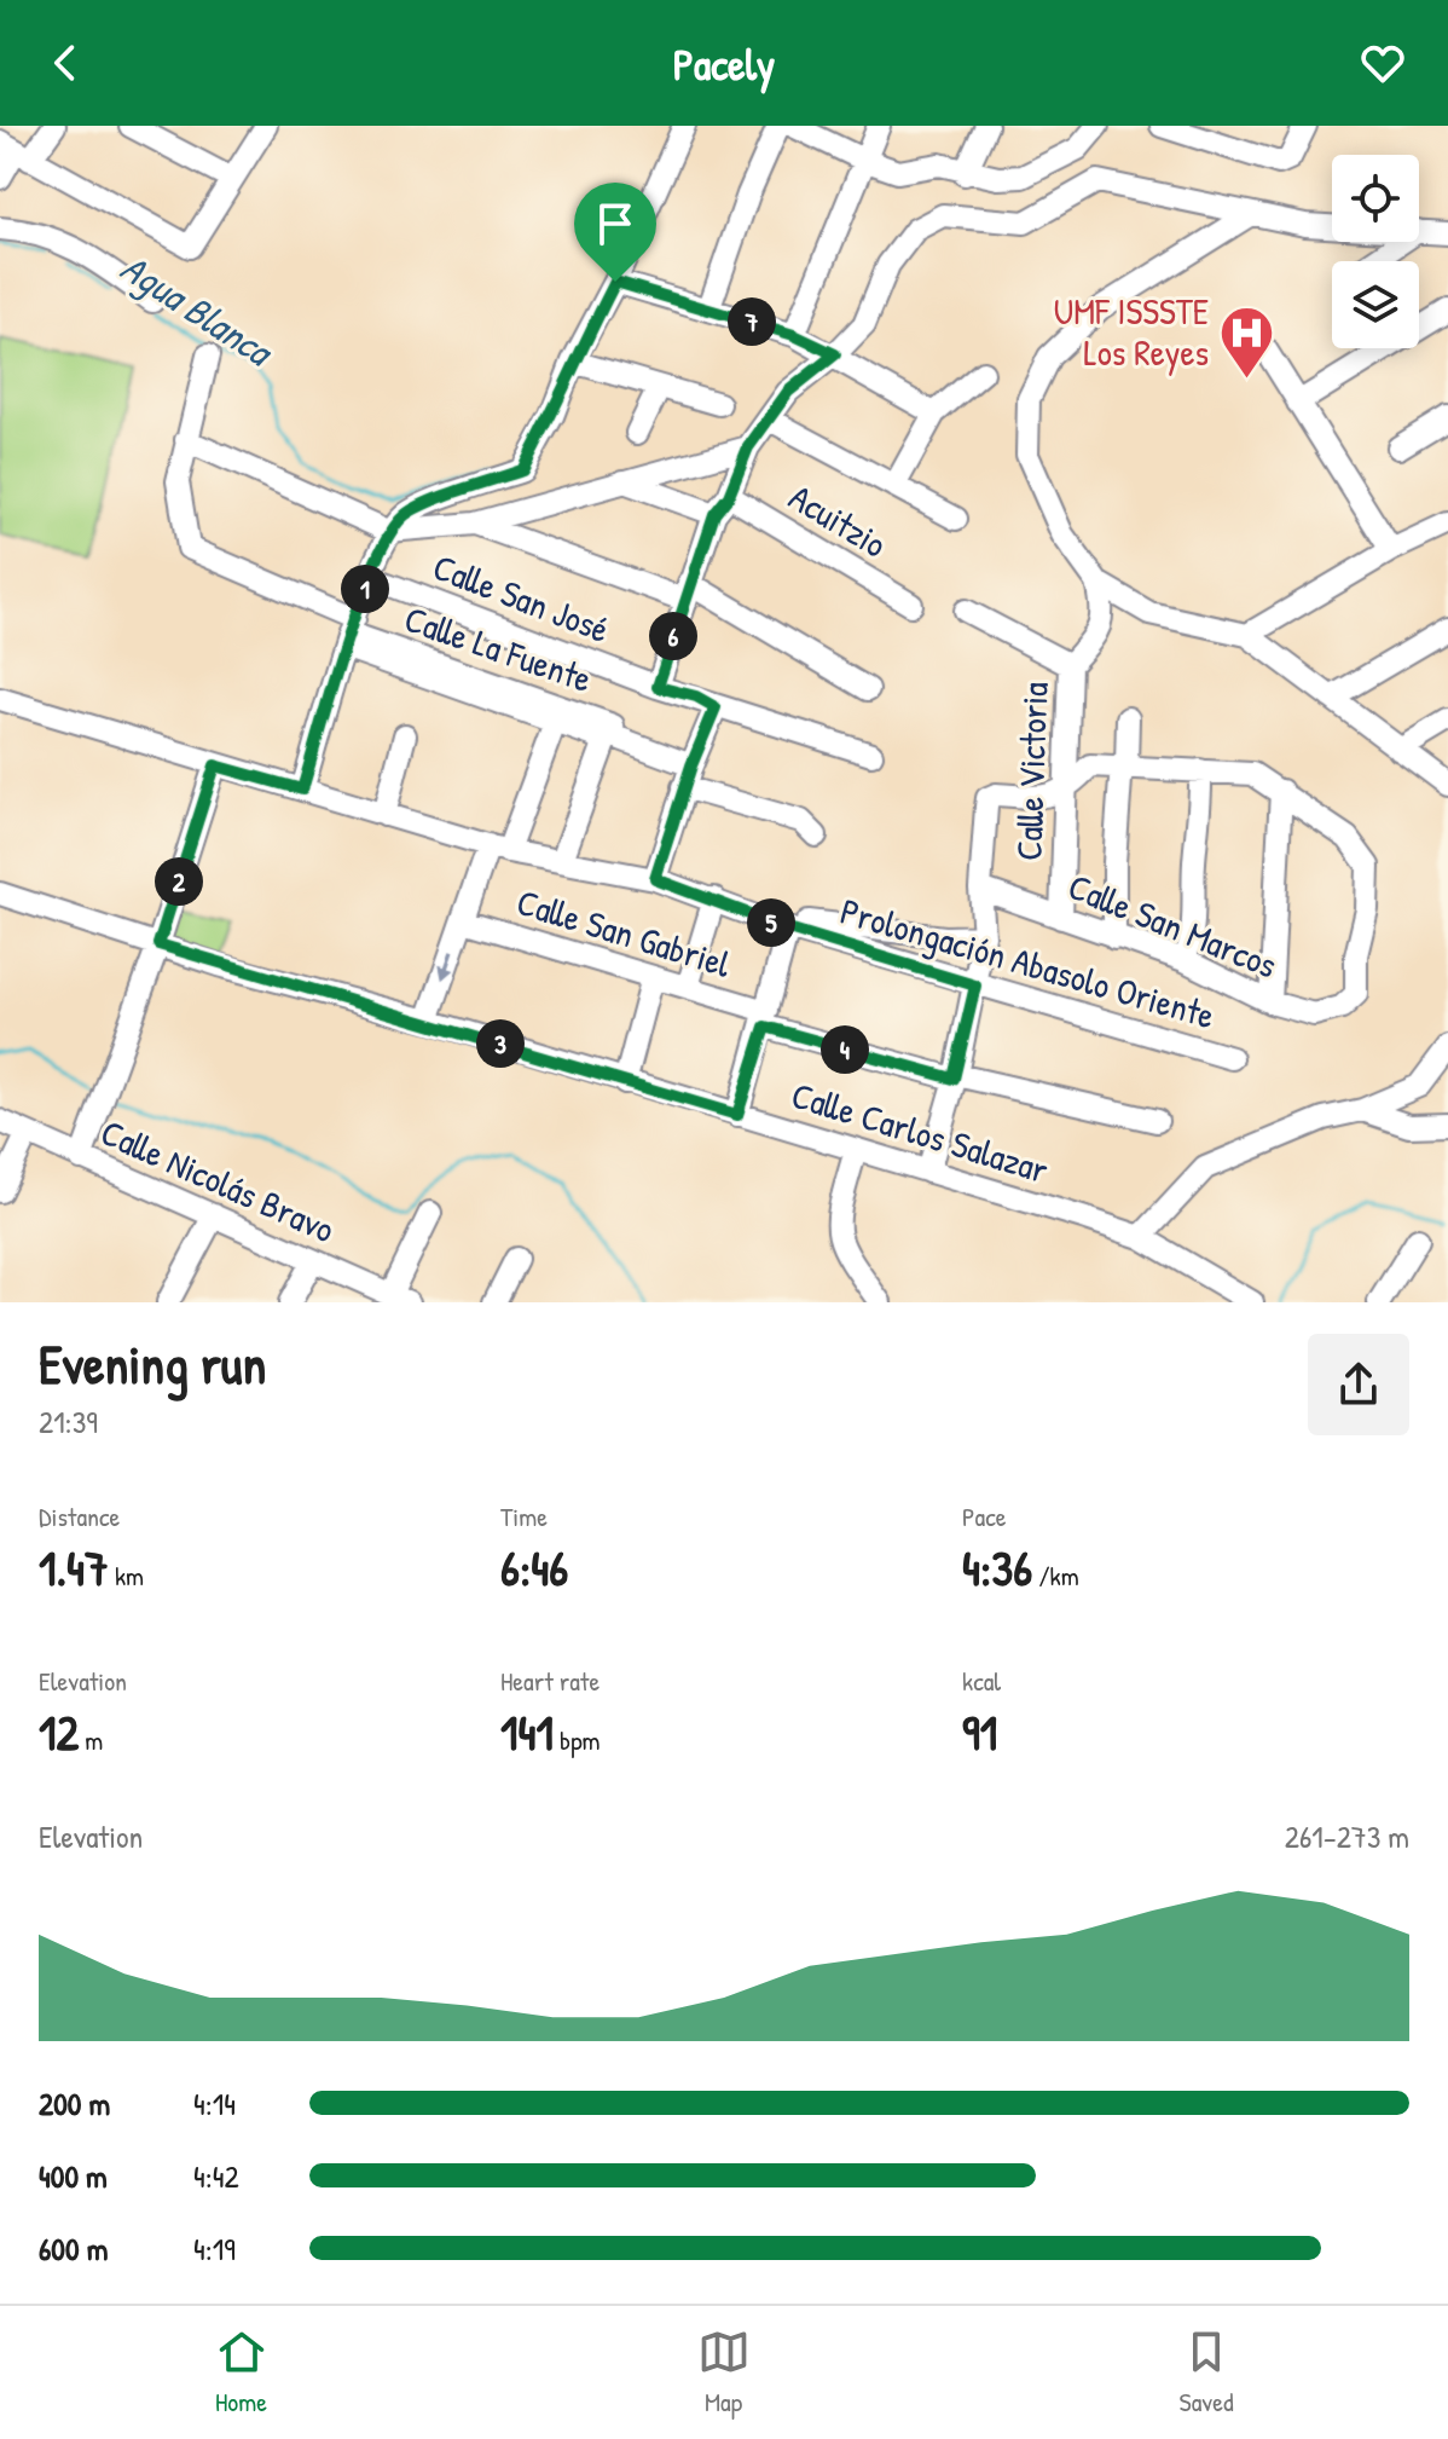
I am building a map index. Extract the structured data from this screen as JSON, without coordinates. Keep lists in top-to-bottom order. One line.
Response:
{"streets":{"street":["Acuitzio","Calle San José","Calle La Fuente","Calle Victoria","Calle San Marcos","Calle San Gabriel","Prolongación Abasolo Oriente","Calle Carlos Salazar","Calle Nicolás Bravo"]},"crossings":[["Calle La Fuente","Prolongación Abasolo Oriente"],["Calle Victoria","Calle San Marcos"]],"water":["Agua Blanca"],"places":{"hospital":["UMF ISSSTE Los Reyes"]},"page":{"header":"Pacely","pins":["7","1","6","2","5","3","4"],"heading":["Evening run","21:39"],"stats":[["Distance","1.47 km"],["Time","6:46"],["Pace","4:36 /km"],["Elevation","12 m"],["Heart rate","141 bpm"],["kcal","91"]],"chart":["Elevation","261–273 m"],"list":[{"name":"200 m","note":"4:14"},{"name":"400 m","note":"4:42"},{"name":"600 m","note":"4:19"}],"tabs":["Home","Map","Saved"]}}
